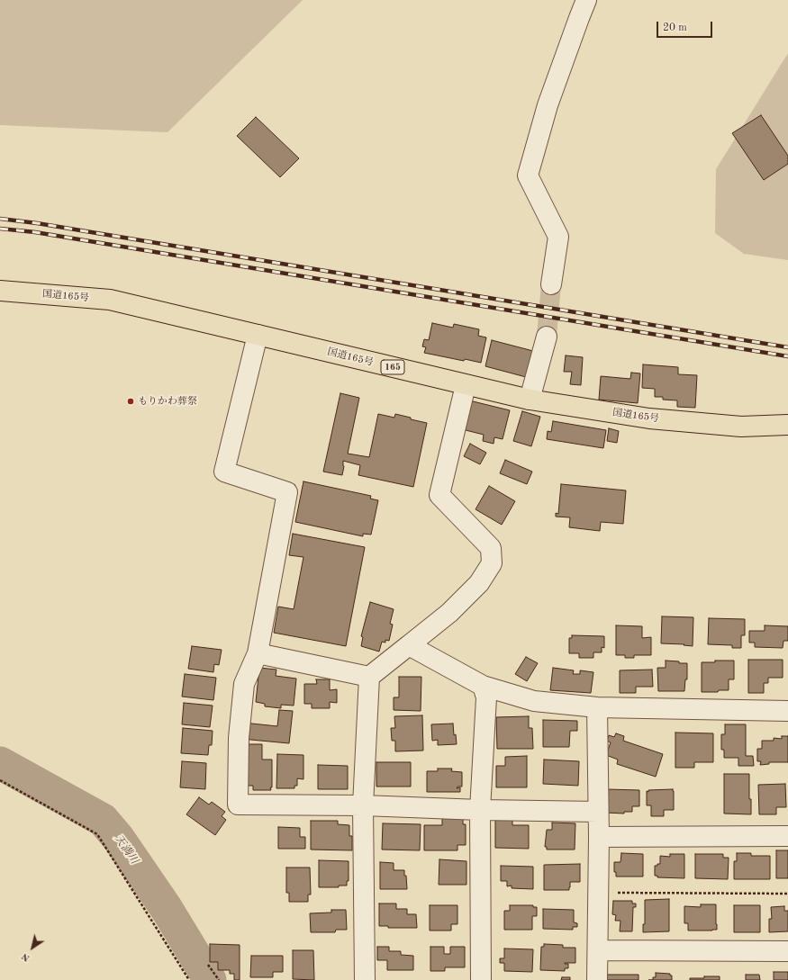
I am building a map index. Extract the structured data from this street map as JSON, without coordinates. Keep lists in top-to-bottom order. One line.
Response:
{"streets":{"highway":["国道165号","165"]},"water":["天満川"],"places":["もりかわ葬祭"],"scale_bar":"20 m","north":"bottom left"}
